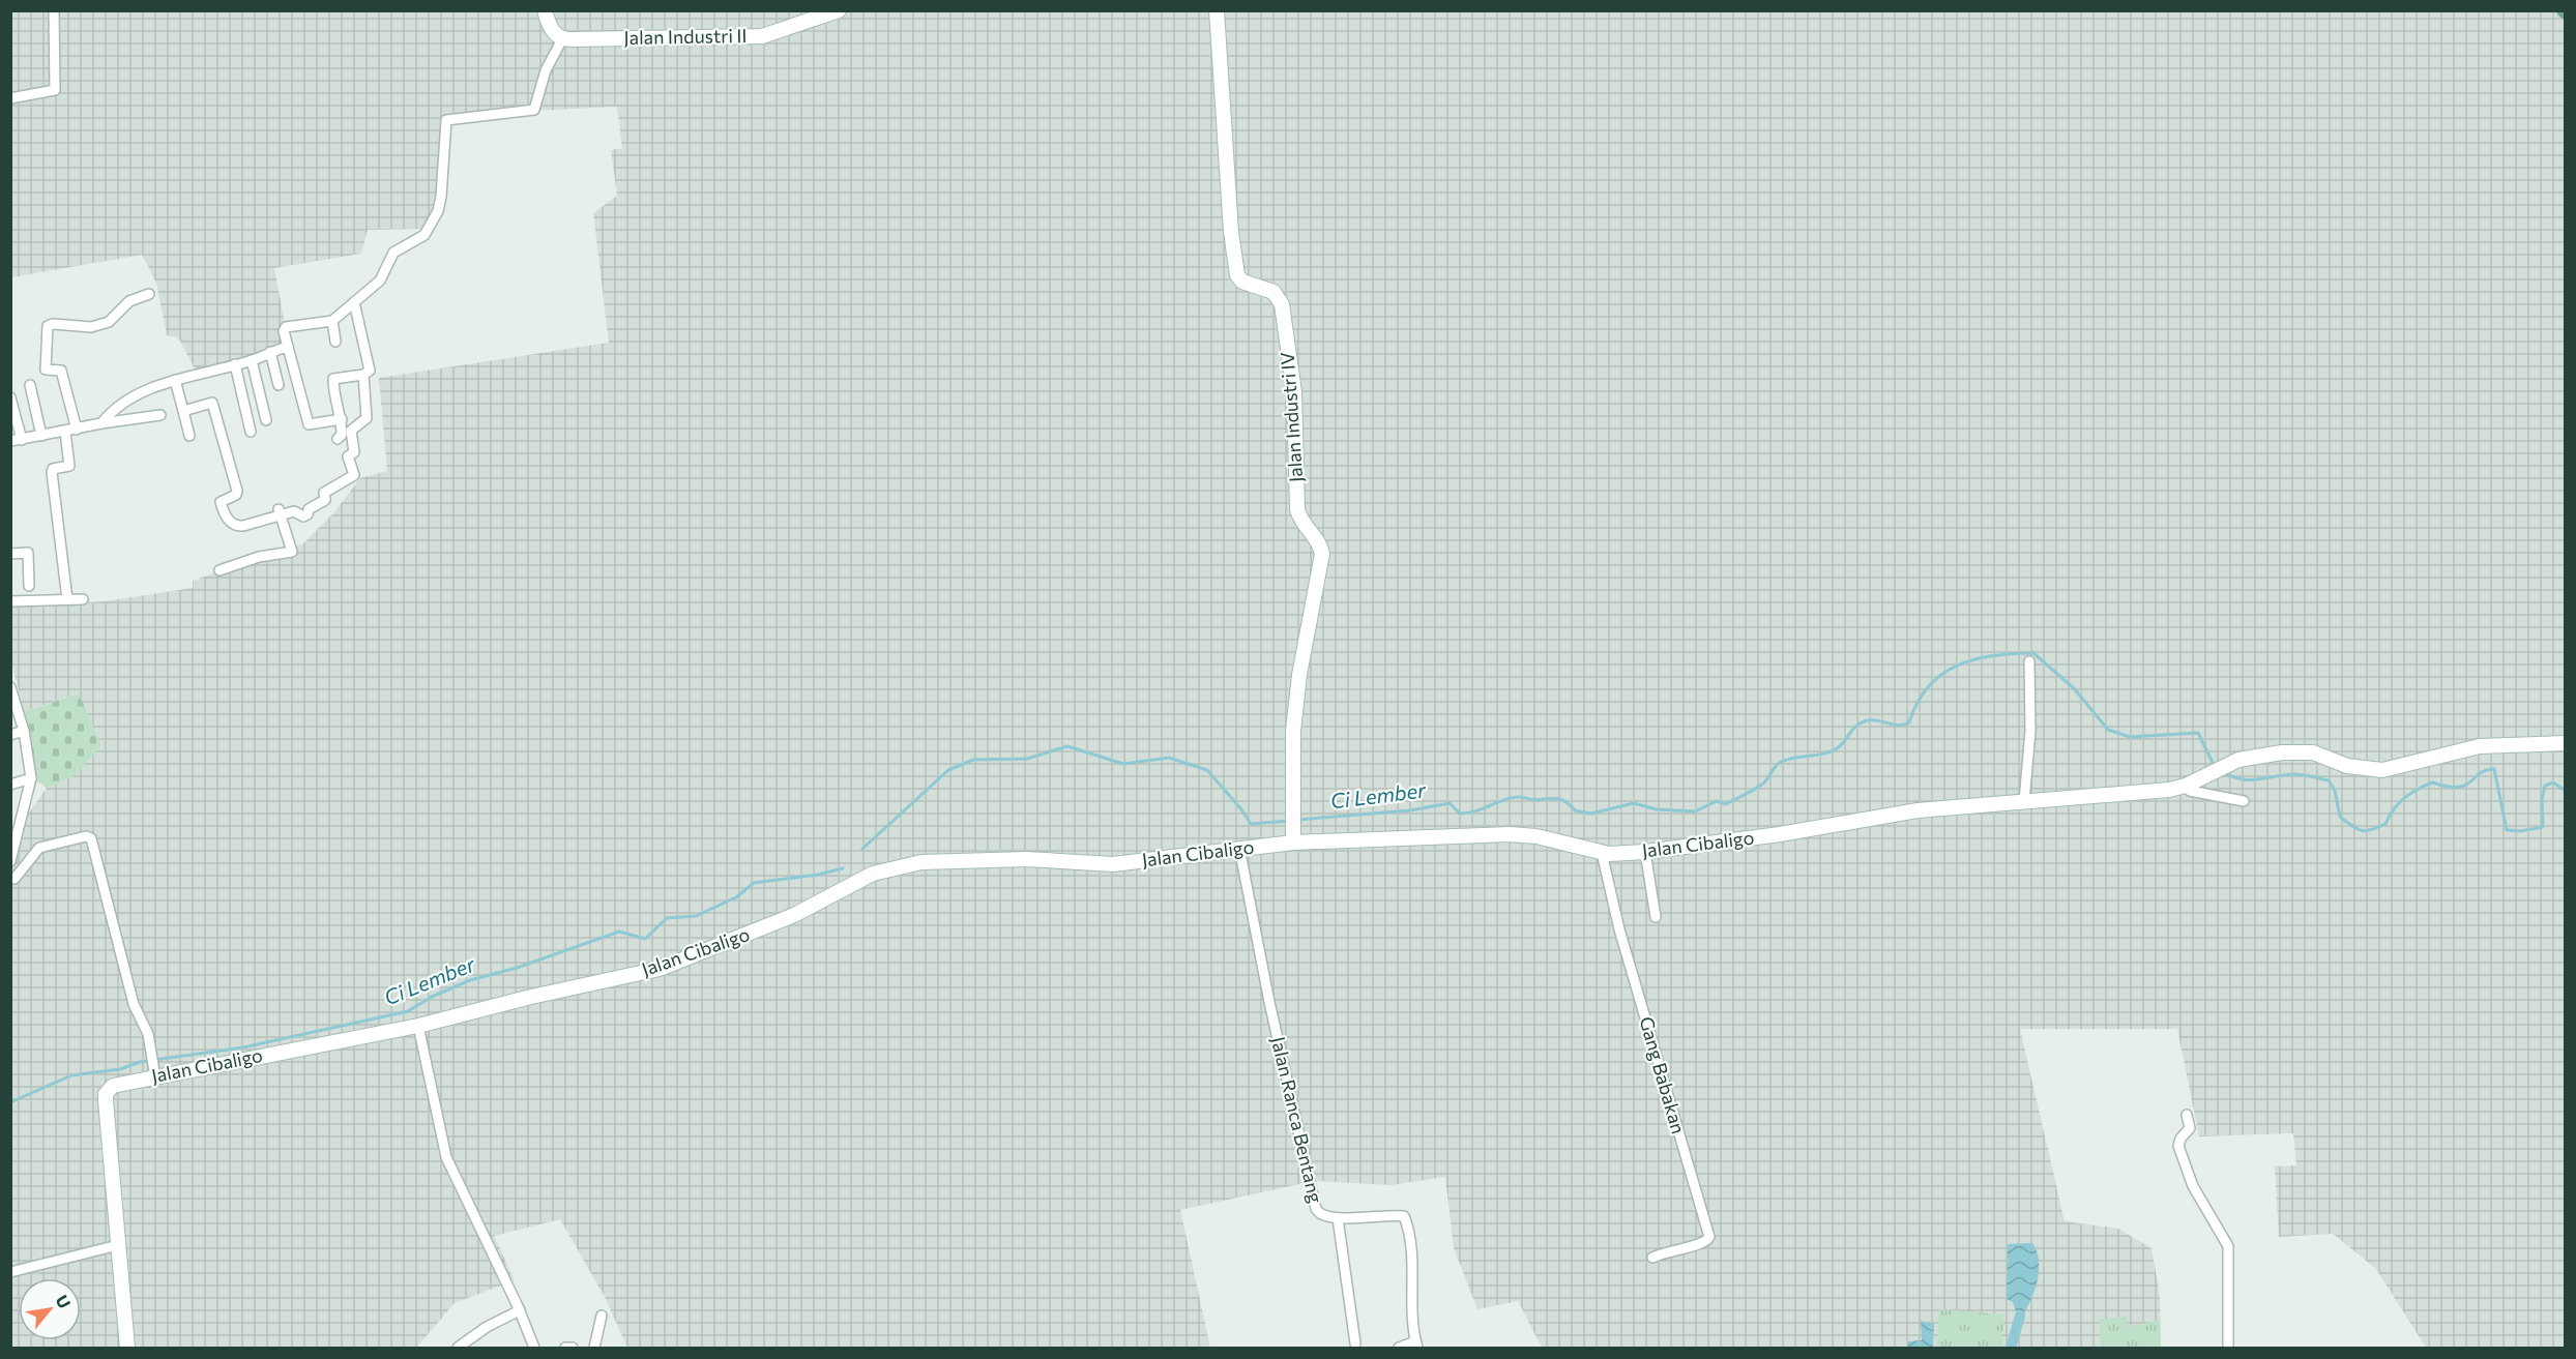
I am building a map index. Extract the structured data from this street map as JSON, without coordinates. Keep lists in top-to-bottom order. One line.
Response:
{"streets":{"main road":["Jalan Industri II","Jalan Industri IV","Jalan Cibaligo"],"street":["Gang Babakan","Jalan Ranca Bentang"]},"crossings":[["Jalan Industri IV","Jalan Cibaligo"],["Jalan Cibaligo","Gang Babakan"],["Jalan Cibaligo","Jalan Ranca Bentang"]],"water":["Ci Lember"],"north":"top right"}
